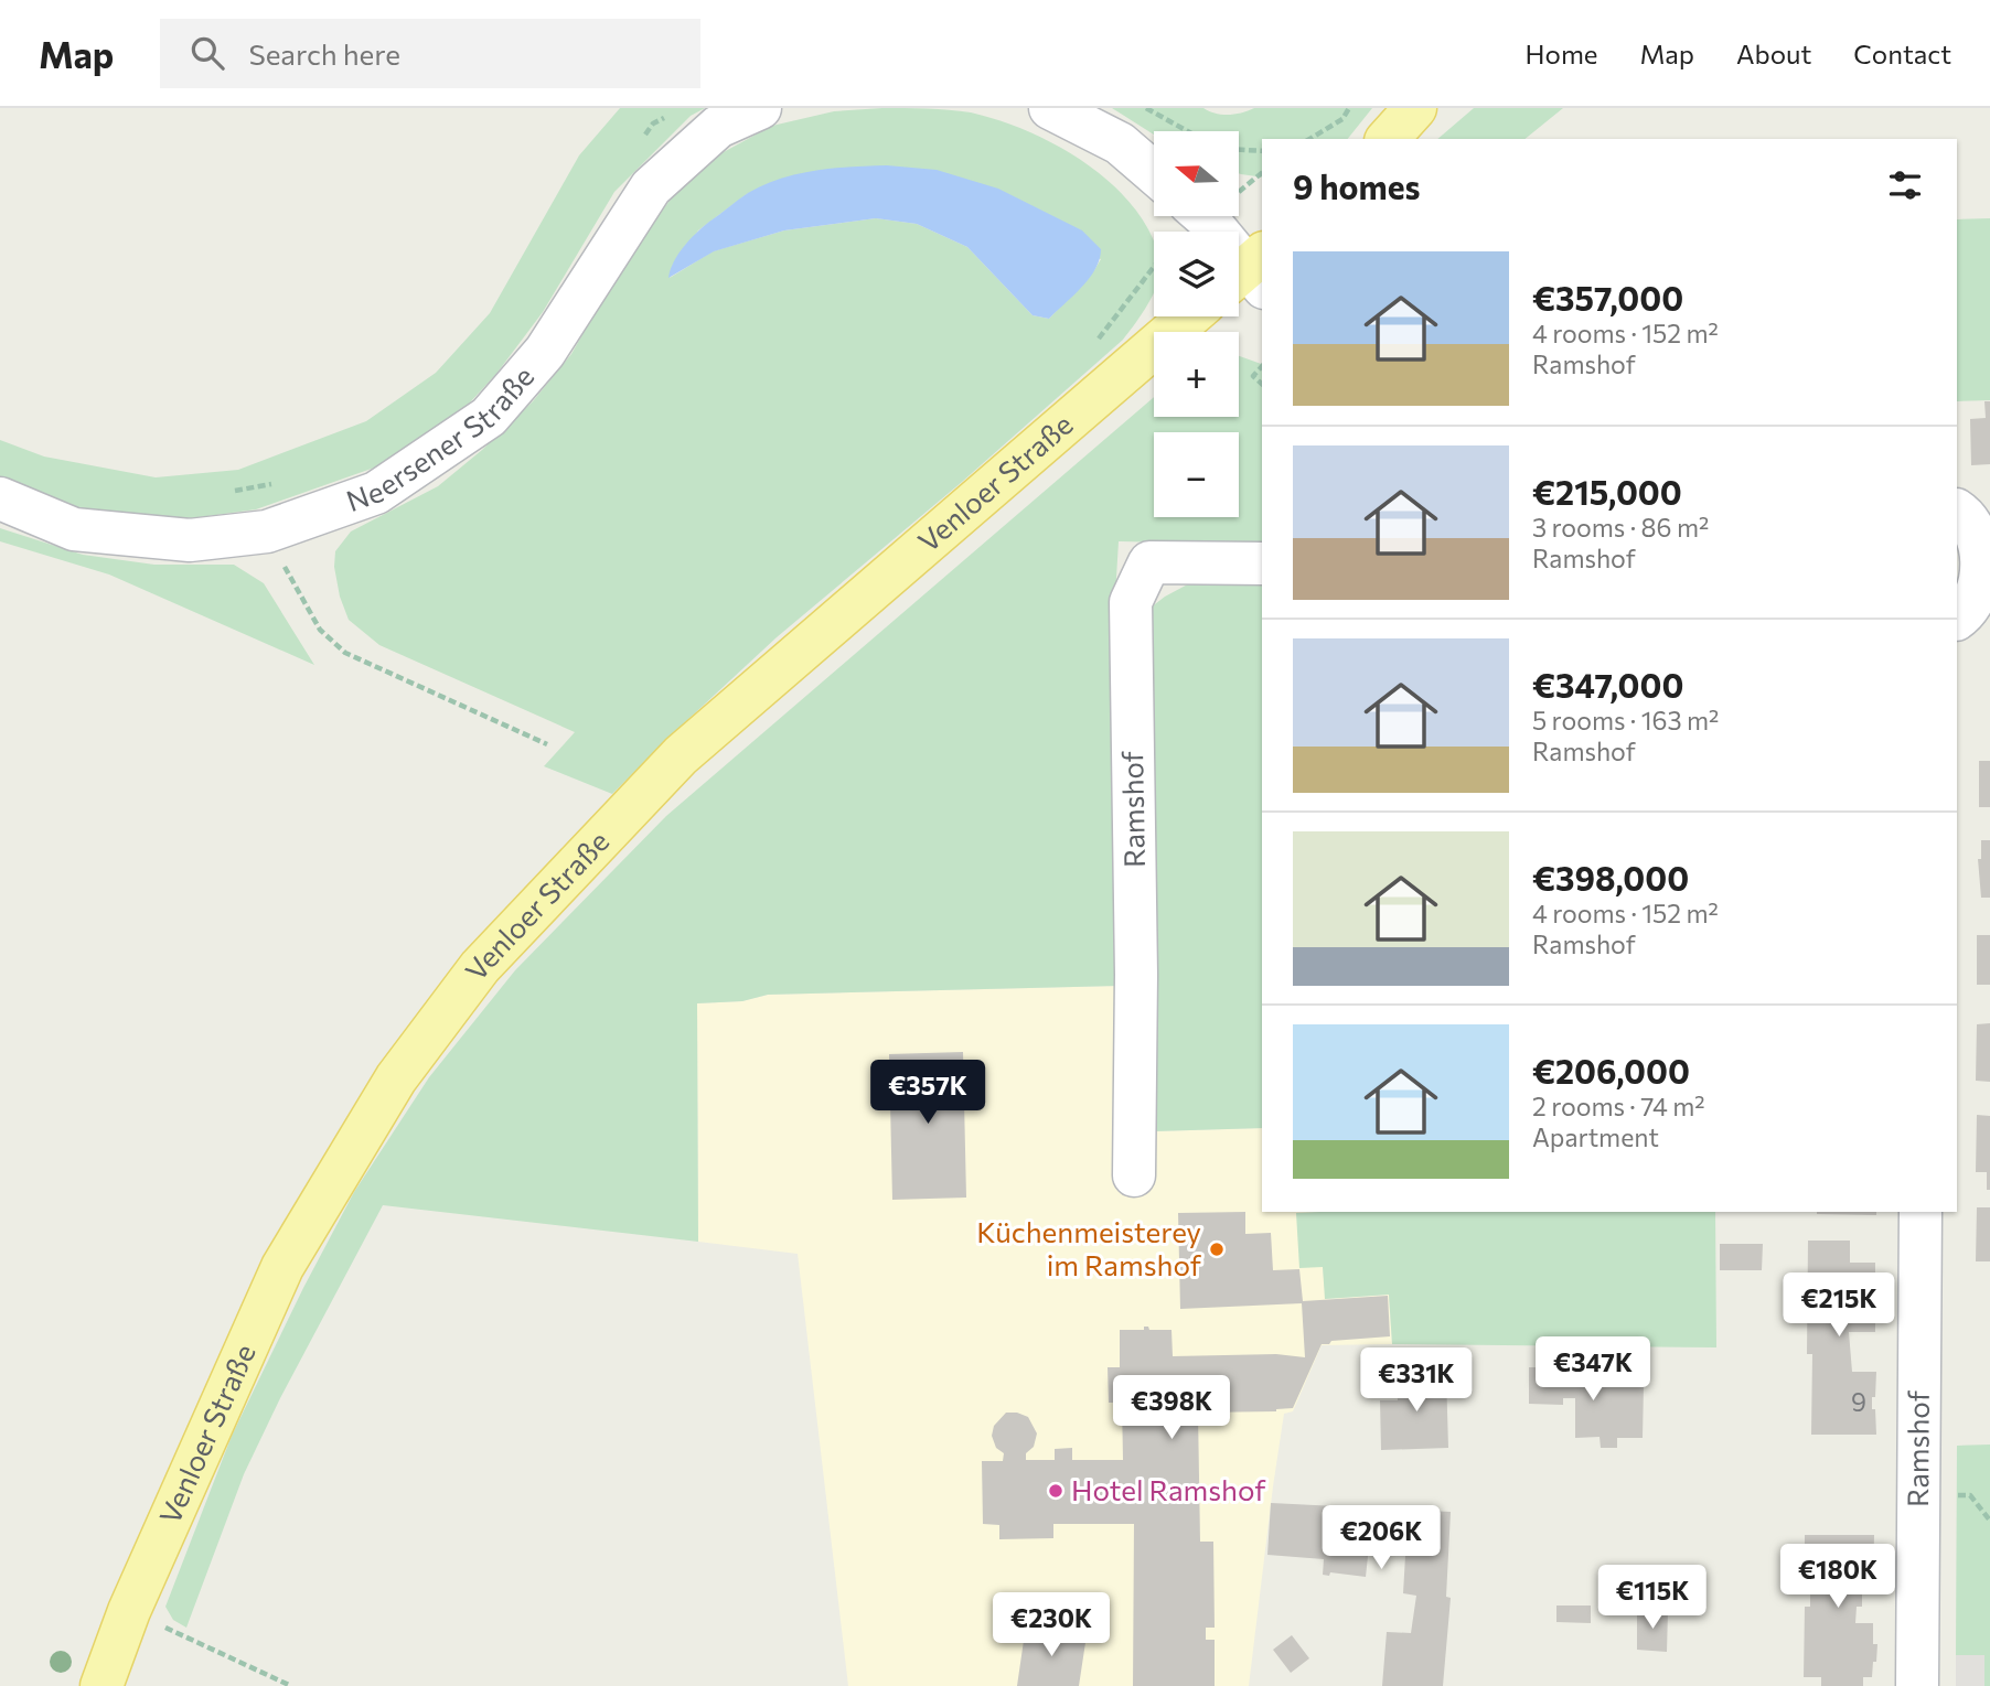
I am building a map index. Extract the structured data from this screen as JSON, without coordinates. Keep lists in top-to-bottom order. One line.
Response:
{"streets":{"main road":["Venloer Straße"],"street":["Neersener Straße","Ramshof"]},"places":["Küchenmeisterey im Ramshof","Hotel Ramshof"],"house_numbers":["9"],"north":"left","page":{"header":"Map","search":"Search here","nav":["Home","Map","About","Contact"],"map_buttons":["+","−"],"heading":"9 homes","list":[{"name":"€357,000","note":"4 rooms · 152 m² · Ramshof"},{"name":"€215,000","note":"3 rooms · 86 m² · Ramshof"},{"name":"€347,000","note":"5 rooms · 163 m² · Ramshof"},{"name":"€398,000","note":"4 rooms · 152 m² · Ramshof"},{"name":"€206,000","note":"2 rooms · 74 m² · Apartment"}],"price":["€357K","€215K","€347K","€331K","€398K","€206K","€180K","€115K","€230K"]}}
